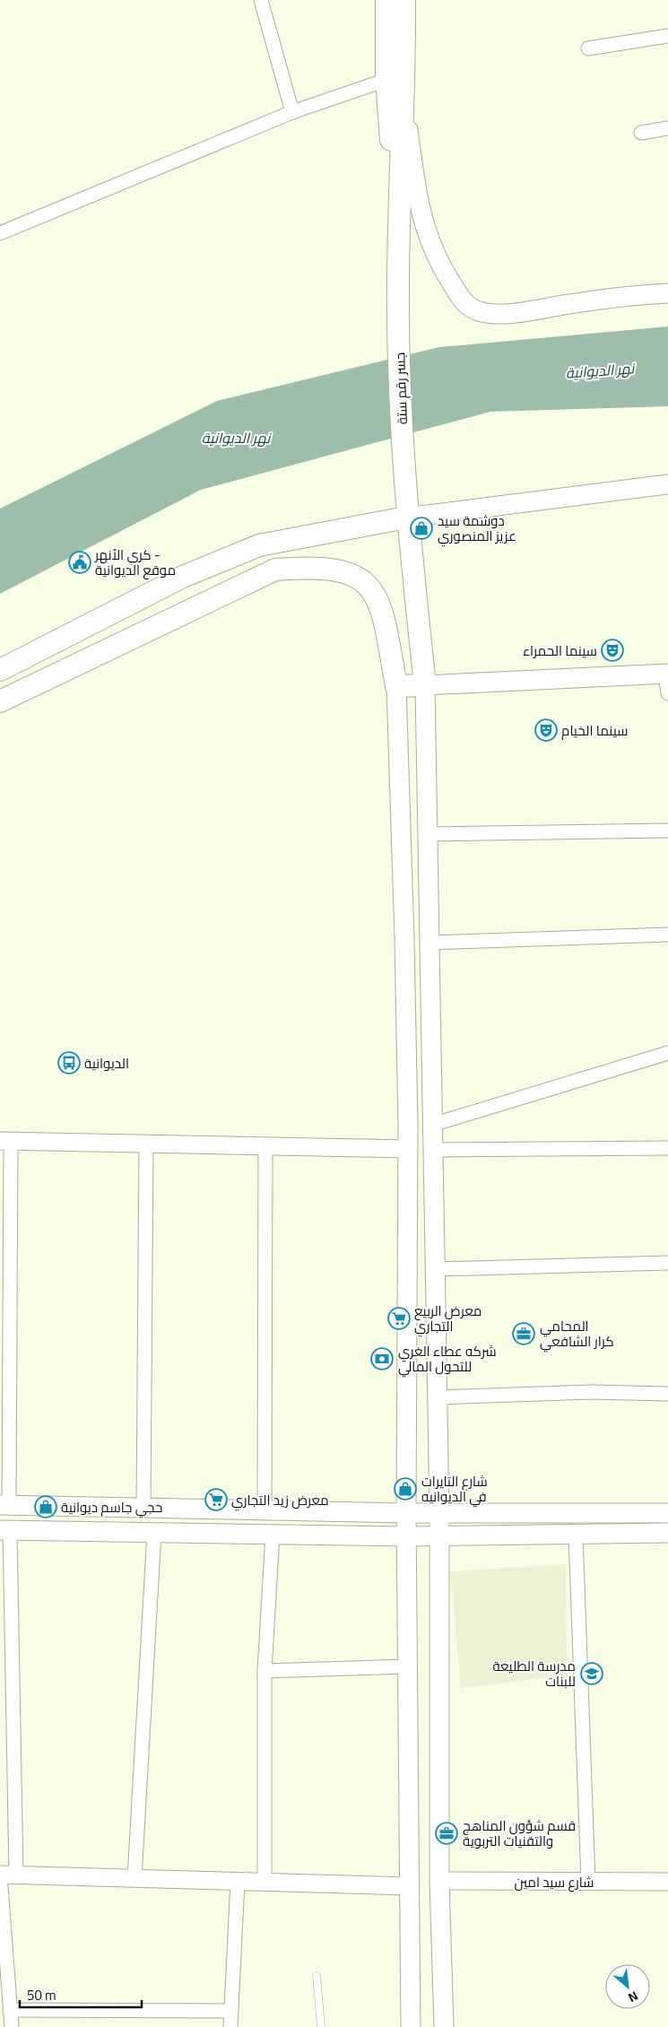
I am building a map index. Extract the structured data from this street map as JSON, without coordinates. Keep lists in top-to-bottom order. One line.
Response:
{"streets":{"main road":["جسر رقم ستة"],"street":["شارع سيد امين"]},"water":["نهر الديوانية"],"places":{"shop":["دوشمة سيد عزيز المنصوري","شارع التايرات في الديوانيه","حجي جاسم ديوانية"],"public building":["كري الأنهر - موقع الديوانية"],"theatre":["سينما الحمراء","سينما الخيام"],"bus stop":["الديوانية"],"supermarket":["معرض الربيع التجاري","معرض زيد التجاري"],"office":["المحامي كرار الشافعي","قسم شؤون المناهج والتقنيات التربوية"],"bank":["شركه عطاء الغري للتحول المالي"],"school or university":["مدرسة الطليعة للبنات"]},"scale_bar":"50 m","north":"bottom right"}
